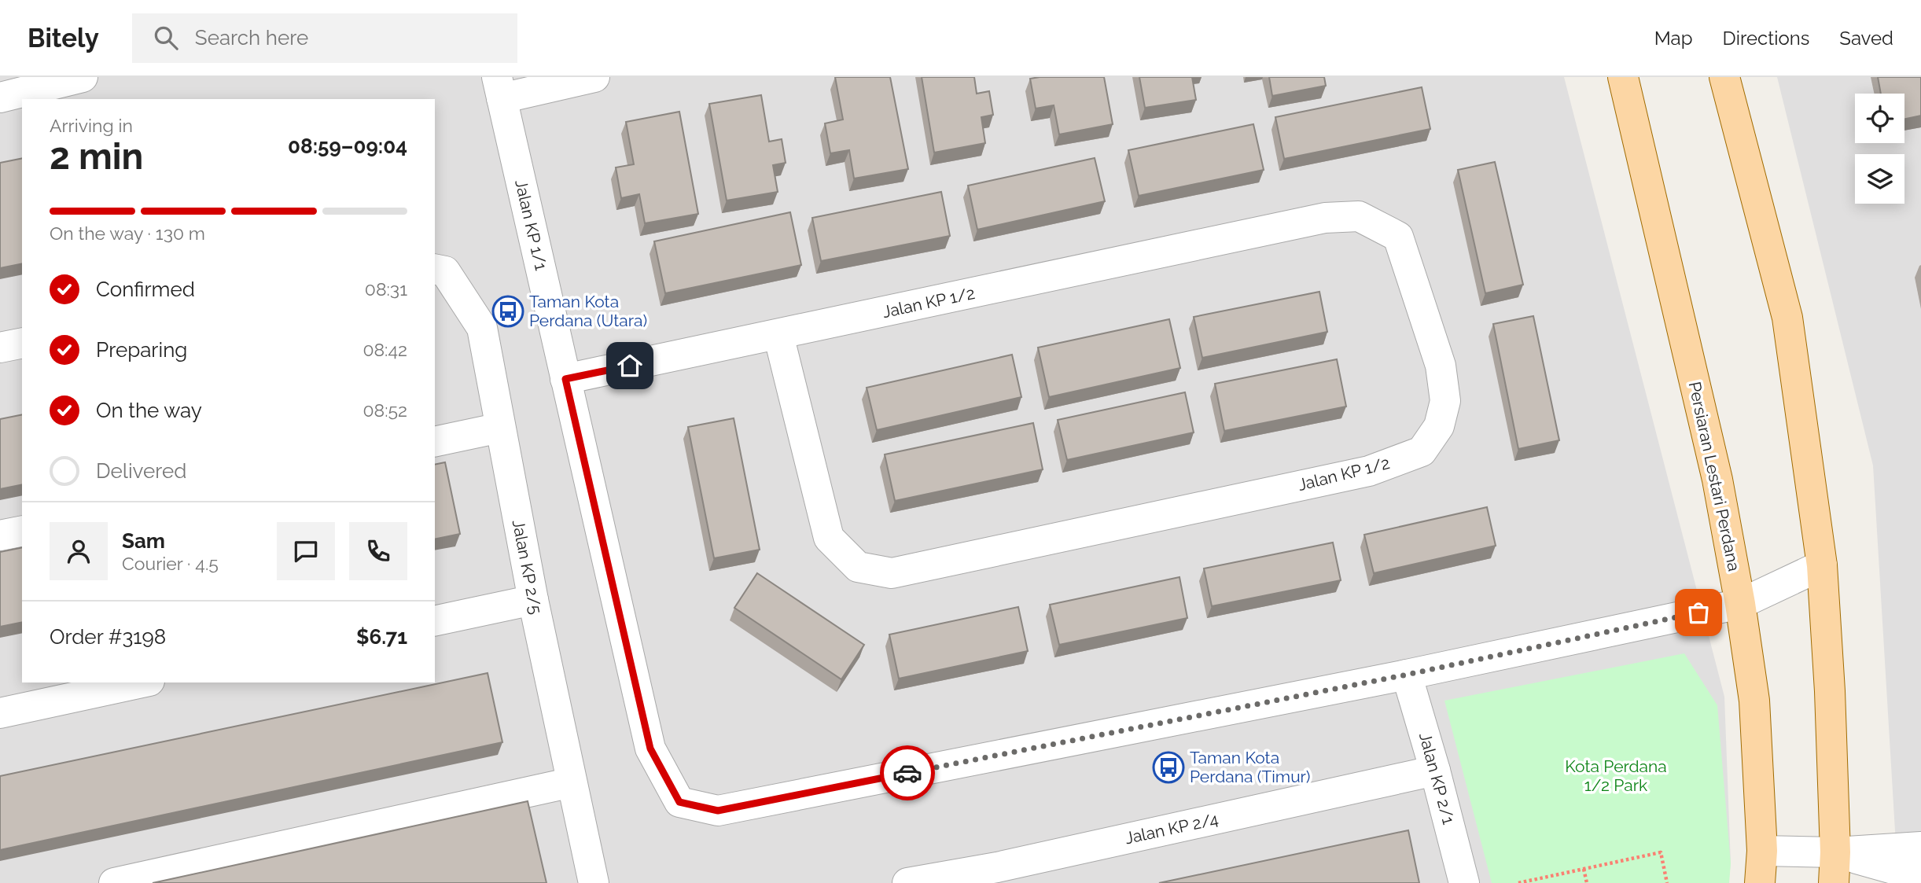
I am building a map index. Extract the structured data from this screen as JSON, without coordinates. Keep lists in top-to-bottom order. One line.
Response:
{"streets":{"main road":["Persiaran Lestari Perdana"],"street":["Jalan KP 1/1","Jalan KP 1/2","Jalan KP 2/5","Jalan KP 2/1","Jalan KP 2/4"]},"crossings":[["Jalan KP 1/1","Jalan KP 1/2"],["Jalan KP 1/1","Persiaran Lestari Perdana"],["Jalan KP 1/1","Jalan KP 2/1"],["Jalan KP 2/1","Jalan KP 2/4"]],"parks":["Kota Perdana 1/2 Park"],"places":{"bus stop":["Taman Kota Perdana (Utara)","Taman Kota Perdana (Timur)"]},"page":{"header":"Bitely","search":"Search here","nav":["Map","Directions","Saved"],"heading":["2 min","Arriving in","08:59–09:04"],"panel":["Sam","Courier · 4.5","Order #3198","$6.71"],"bar":"On the way · 130 m","list":[["Confirmed","08:31"],["Preparing","08:42"],["On the way","08:52"],"Delivered"]}}
